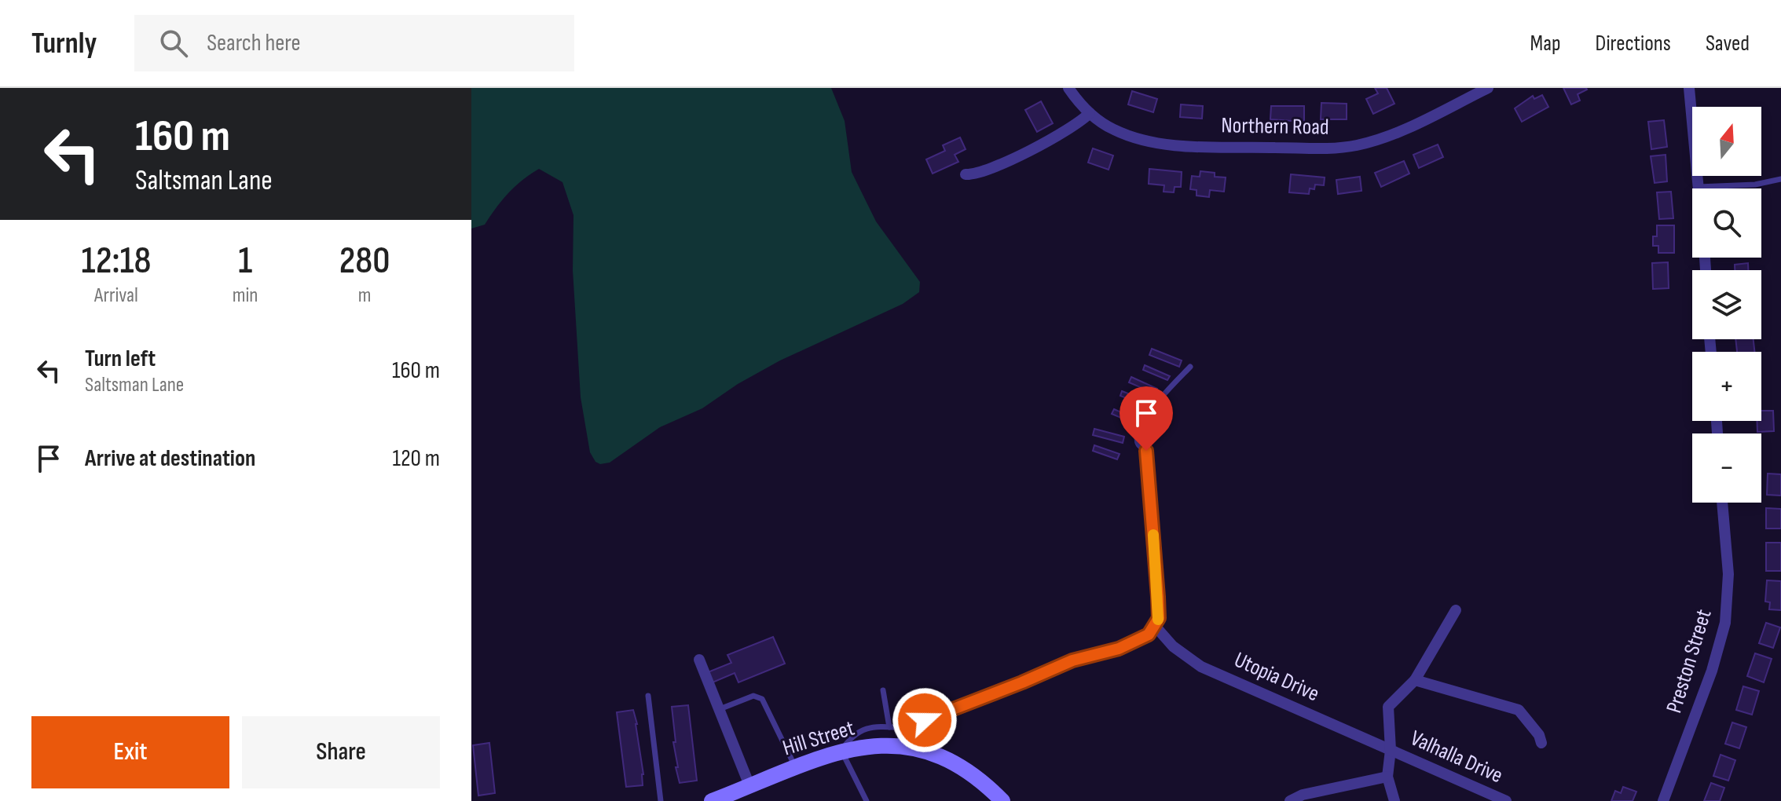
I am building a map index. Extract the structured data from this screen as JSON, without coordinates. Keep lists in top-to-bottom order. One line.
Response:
{"streets":{"street":["Northern Road","Preston Street","Utopia Drive","Hill Street","Valhalla Drive"]},"crossings":[["Utopia Drive","Valhalla Drive"]],"north":"top","page":{"header":"Turnly","search":"Search here","nav":["Map","Directions","Saved"],"turn":["160 m","Saltsman Lane"],"map_buttons":["+","−"],"eta":["12:18","Arrival","1","min","280","m"],"list":[{"name":"Turn left","note":"Saltsman Lane","value":"160 m"},{"name":"Arrive at destination","value":"120 m"}],"buttons":["Exit","Share"]}}
